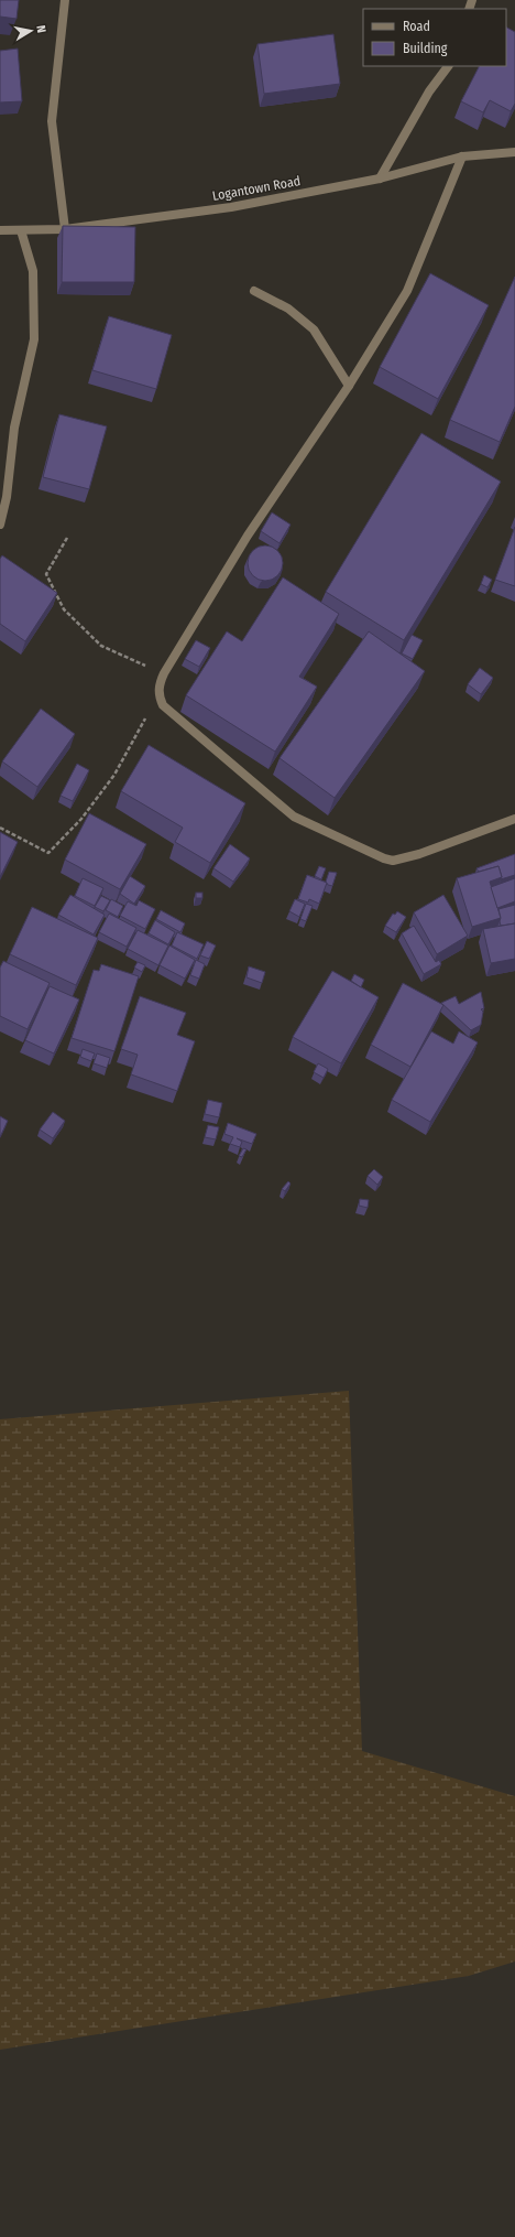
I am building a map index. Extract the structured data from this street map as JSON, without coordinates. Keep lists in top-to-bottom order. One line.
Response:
{"streets":{"street":["Logantown Road"]},"legend":["Road","Building"],"north":"right"}
